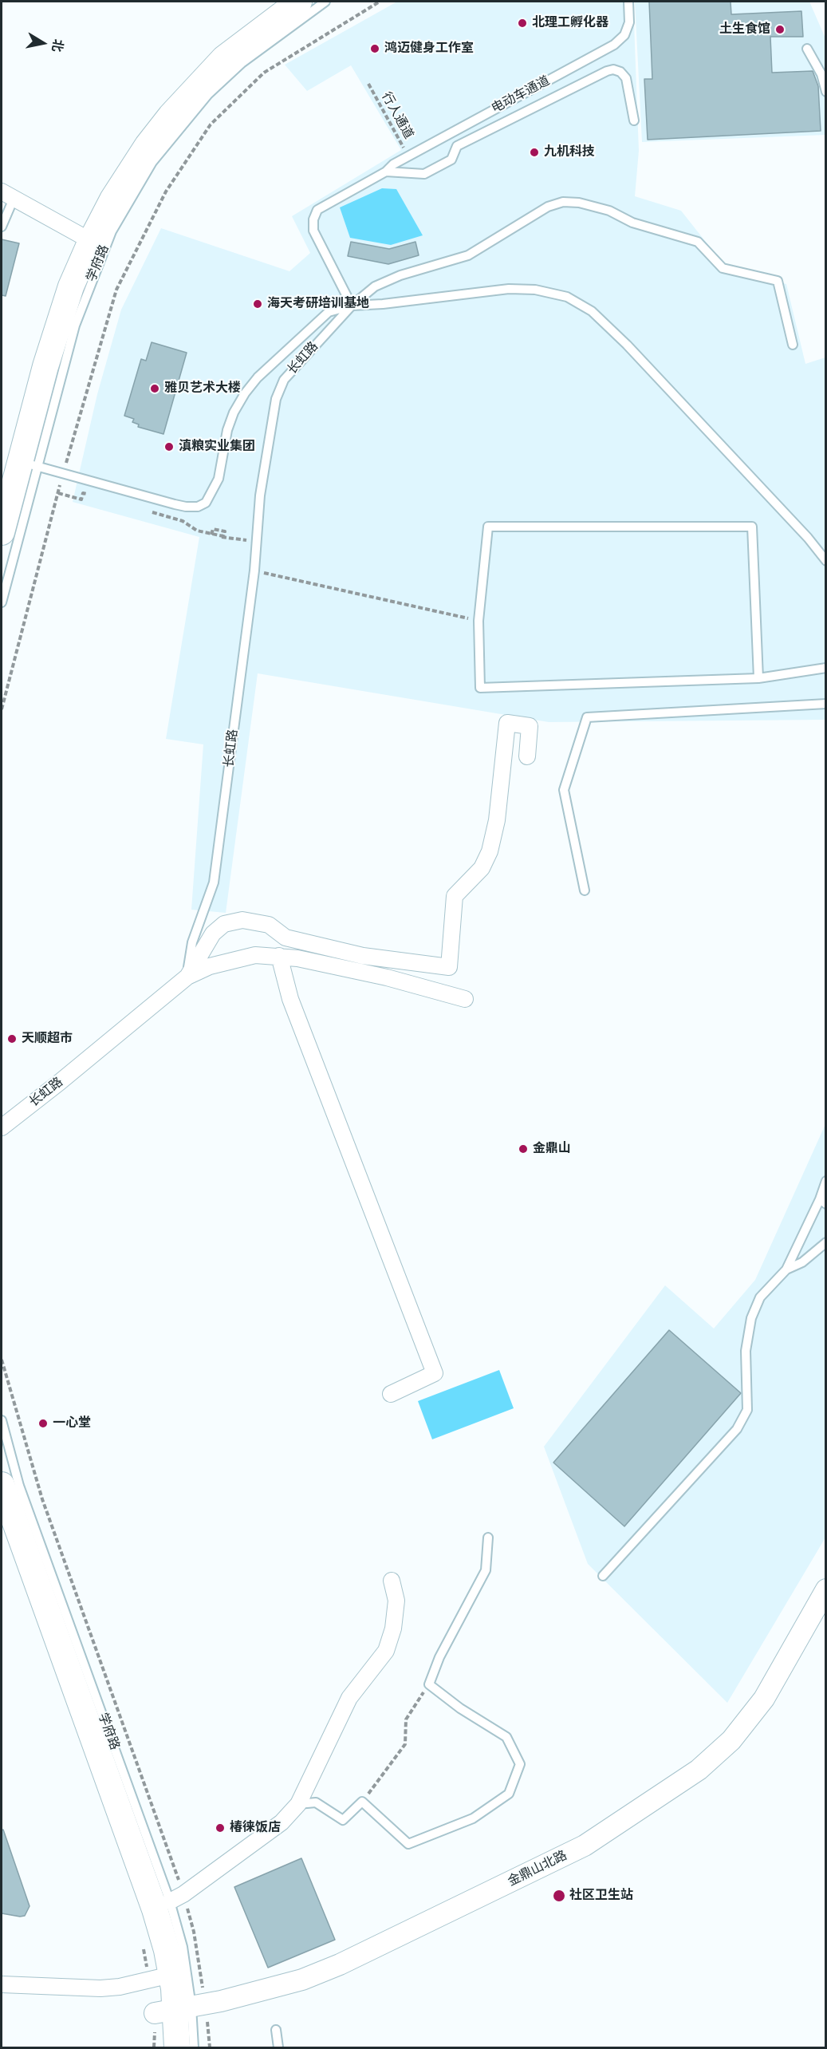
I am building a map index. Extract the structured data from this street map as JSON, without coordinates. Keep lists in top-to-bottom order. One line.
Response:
{"streets":{"main road":["学府路"],"street":["长虹路","金鼎山北路"],"lane":["电动车通道"],"path":["行人通道"]},"crossings":[["电动车通道","行人通道"],["电动车通道","长虹路"],["学府路","金鼎山北路"]],"places":["北理工孵化器","土生食馆","鸿迈健身工作室","九机科技","海天考研培训基地","雅贝艺术大楼","滇粮实业集团","天顺超市","金鼎山","一心堂","椿徕饭店","社区卫生站"],"north":"right"}
